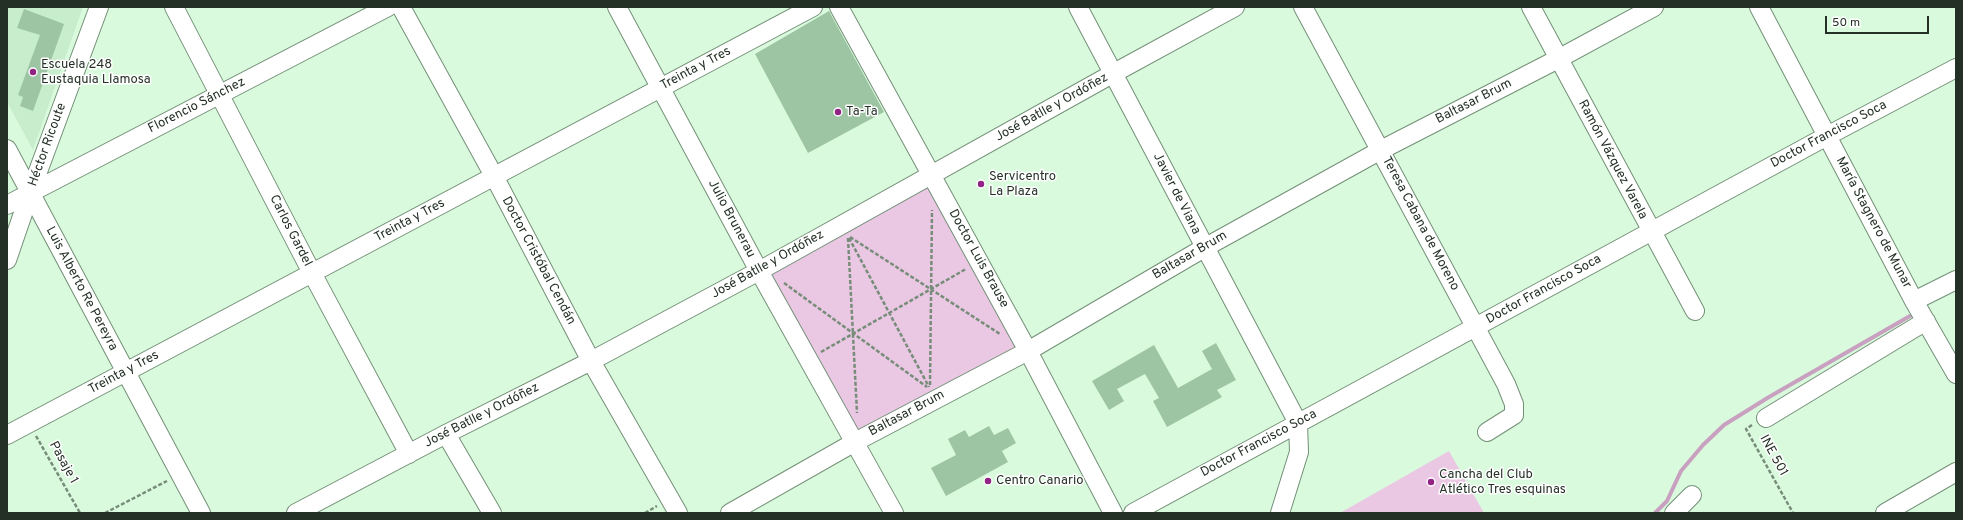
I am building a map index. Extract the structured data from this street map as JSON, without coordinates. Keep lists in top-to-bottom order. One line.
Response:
{"streets":{"street":["Treinta y Tres","Baltasar Brum","Florencio Sánchez","José Batlle y Ordóñez","Doctor Francisco Soca","Héctor Ricoute","Ramón Vázquez Varela","Javier de Viana","Julio Brunerau","María Stagnero de Munar","Teresa Cabana de Moreno","Carlos Gardel","Doctor Luis Brause","Doctor Cristóbal Cendán","Luis Alberto Re Pereyra"],"path":["INE 501","Pasaje 1"]},"crossings":[["Treinta y Tres","Julio Brunerau"],["Treinta y Tres","Carlos Gardel"],["Treinta y Tres","Doctor Cristóbal Cendán"],["Treinta y Tres","Luis Alberto Re Pereyra"],["Treinta y Tres","Pasaje 1"],["Baltasar Brum","Ramón Vázquez Varela"],["Baltasar Brum","Javier de Viana"],["Baltasar Brum","Julio Brunerau"],["Baltasar Brum","Teresa Cabana de Moreno"],["Baltasar Brum","Doctor Luis Brause"],["Florencio Sánchez","Héctor Ricoute"],["Florencio Sánchez","Carlos Gardel"],["Florencio Sánchez","Luis Alberto Re Pereyra"],["José Batlle y Ordóñez","Javier de Viana"],["José Batlle y Ordóñez","Julio Brunerau"],["José Batlle y Ordóñez","Carlos Gardel"],["José Batlle y Ordóñez","Doctor Luis Brause"],["José Batlle y Ordóñez","Doctor Cristóbal Cendán"],["Doctor Francisco Soca","Ramón Vázquez Varela"],["Doctor Francisco Soca","Javier de Viana"],["Doctor Francisco Soca","María Stagnero de Munar"],["Doctor Francisco Soca","Teresa Cabana de Moreno"],["Héctor Ricoute","Luis Alberto Re Pereyra"]],"places":["Escuela 248 Eustaquia Llamosa","Ta-Ta","Servicentro La Plaza","Centro Canario","Cancha del Club Atlético Tres esquinas"],"scale_bar":"50 m"}
